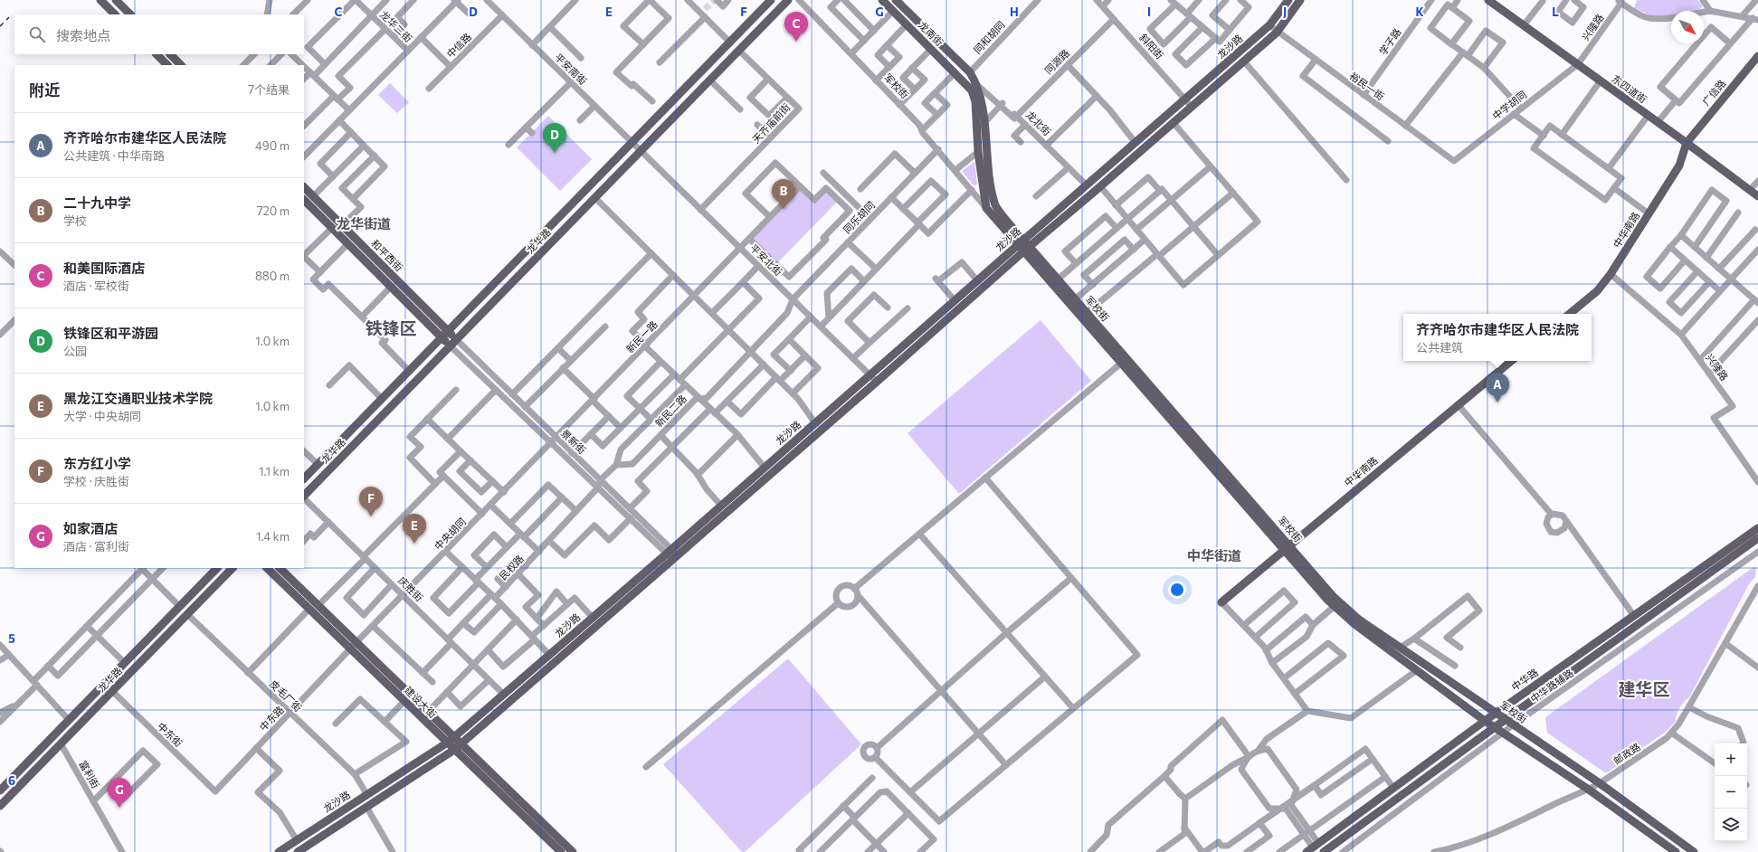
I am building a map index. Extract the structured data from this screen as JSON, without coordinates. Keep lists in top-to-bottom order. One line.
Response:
{"streets":{"main road":["龙南街","龙沙路","军校街","东四道街","广信路","中华南路","龙华路","和平西街","中华路","建设大街"],"street":["龙华二街","兴隆路","同和胡同","学子路","中信路","斜阳街","同源路","平安南街","裕民一街","中学胡同","天齐庙前街","龙北街","同乐胡同","平安北街","新民一路","新民二路","景新街","中央胡同","民权路","庆胜街","中华路辅路","皮毛厂街","中东路","中东街","邮政路","富利街"]},"crossings":[["兴隆路","东四道街"],["兴隆路","中学胡同"],["兴隆路","中华南路"],["龙南街","同和胡同"],["龙南街","军校街"],["龙南街","龙北街"],["同和胡同","军校街"],["同和胡同","龙北街"],["学子路","裕民一街"],["中信路","平安南街"],["斜阳街","龙沙路"],["斜阳街","同源路"],["龙沙路","军校街"],["龙沙路","裕民一街"],["龙沙路","龙北街"],["龙沙路","平安北街"],["龙沙路","景新街"],["龙沙路","庆胜街"],["龙沙路","皮毛厂街"],["龙沙路","建设大街"],["同源路","龙北街"],["平安南街","龙华路"],["平安南街","平安北街"],["军校街","龙北街"],["军校街","同乐胡同"],["军校街","中华南路"],["军校街","中华路"],["军校街","中华路辅路"],["军校街","邮政路"],["裕民一街","中学胡同"],["东四道街","广信路"],["东四道街","中学胡同"],["东四道街","中华南路"],["广信路","中华南路"],["天齐庙前街","龙华路"],["天齐庙前街","平安北街"],["同乐胡同","平安北街"],["同乐胡同","新民二路"],["龙华路","和平西街"],["龙华路","平安北街"],["龙华路","景新街"],["龙华路","皮毛厂街"],["龙华路","中东街"],["龙华路","富利街"],["和平西街","景新街"],["平安北街","新民一路"],["平安北街","新民二路"],["新民一路","景新街"],["新民一路","中央胡同"],["景新街","中央胡同"],["景新街","民权路"],["中央胡同","庆胜街"],["中央胡同","建设大街"],["中央胡同","中东路"],["皮毛厂街","中东路"],["建设大街","中东路"],["中东路","中东街"]],"districts":["龙华街道","铁锋区","中华街道","建华区"],"north":"bottom right","page":{"pins":["C","D","B","A","F","E","G"],"search":"搜索地点","heading":["附近","7个结果"],"list":[{"mark":"A","name":"齐齐哈尔市建华区人民法院","note":"公共建筑 · 中华南路","value":"490 m"},{"mark":"B","name":"二十九中学","note":"学校","value":"720 m"},{"mark":"C","name":"和美国际酒店","note":"酒店 · 军校街","value":"880 m"},{"mark":"D","name":"铁锋区和平游园","note":"公园","value":"1.0 km"},{"mark":"E","name":"黑龙江交通职业技术学院","note":"大学 · 中央胡同","value":"1.0 km"},{"mark":"F","name":"东方红小学","note":"学校 · 庆胜街","value":"1.1 km"},{"mark":"G","name":"如家酒店","note":"酒店 · 富利街","value":"1.4 km"}],"popup":["齐齐哈尔市建华区人民法院","公共建筑"],"map_buttons":["+","−"]},"grid":{"columns":["C","D","E","F","G","H","I","J","K","L"],"rows":["5","6"]}}
